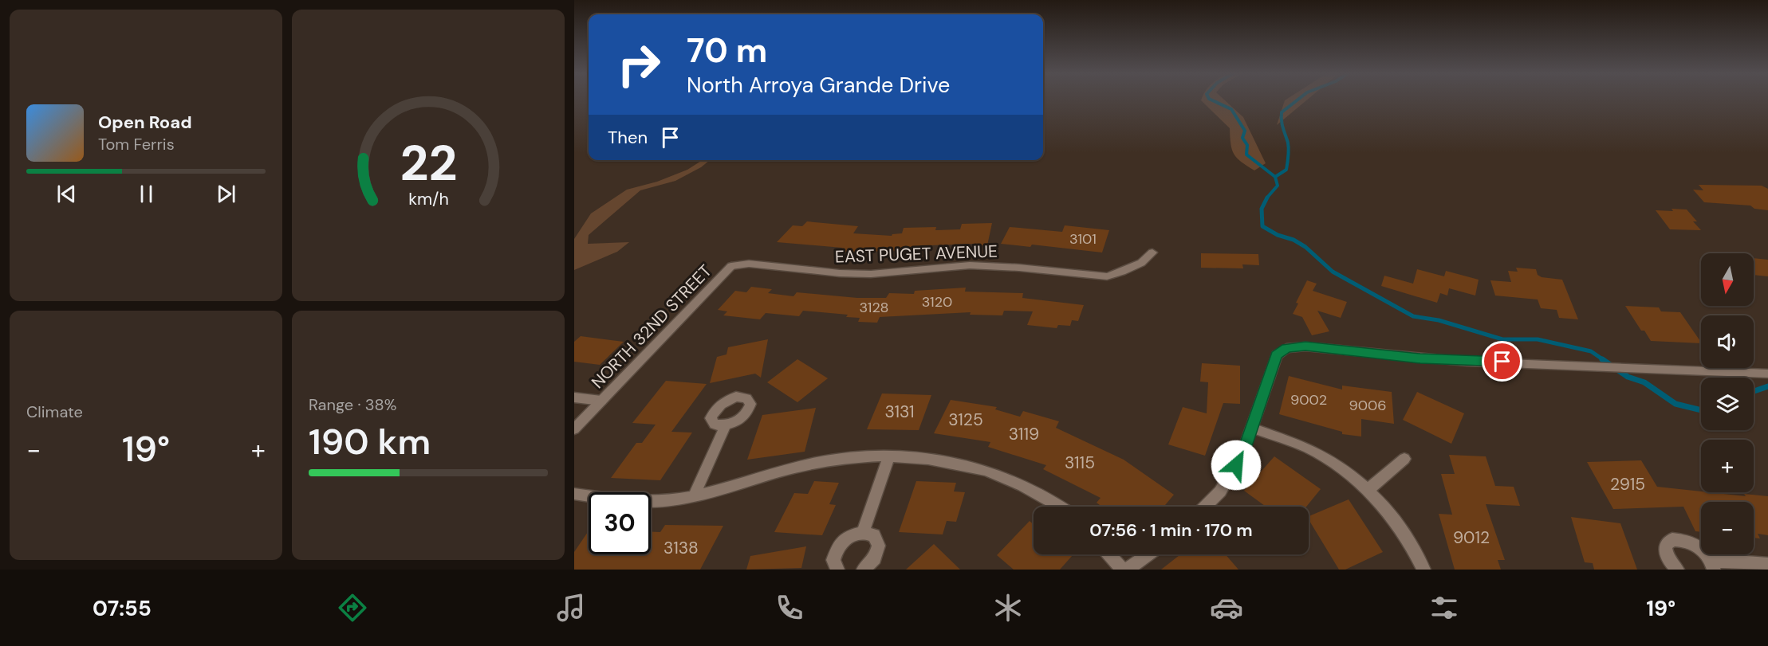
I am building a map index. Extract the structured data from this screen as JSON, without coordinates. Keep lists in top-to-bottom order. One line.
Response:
{"streets":{"street":["EAST PUGET AVENUE","NORTH 32ND STREET"]},"crossings":[["EAST PUGET AVENUE","NORTH 32ND STREET"]],"house_numbers":["3101","3120","3128","9002","9006","3131","3125","3119","3115","2915","9012","3138"],"north":"bottom","page":{"turn":["70 m","North Arroya Grande Drive"],"song":["Open Road","Tom Ferris"],"then":"Then","map_buttons":["+","−"],"tile":["Climate",["Range · 38%","190 km"]],"heat":["−","19°","+"],"limit":"30","trip":"07:56 · 1 min · 170 m","tabs":["07:55","19°"],"gauge":["22","km/h"]}}
